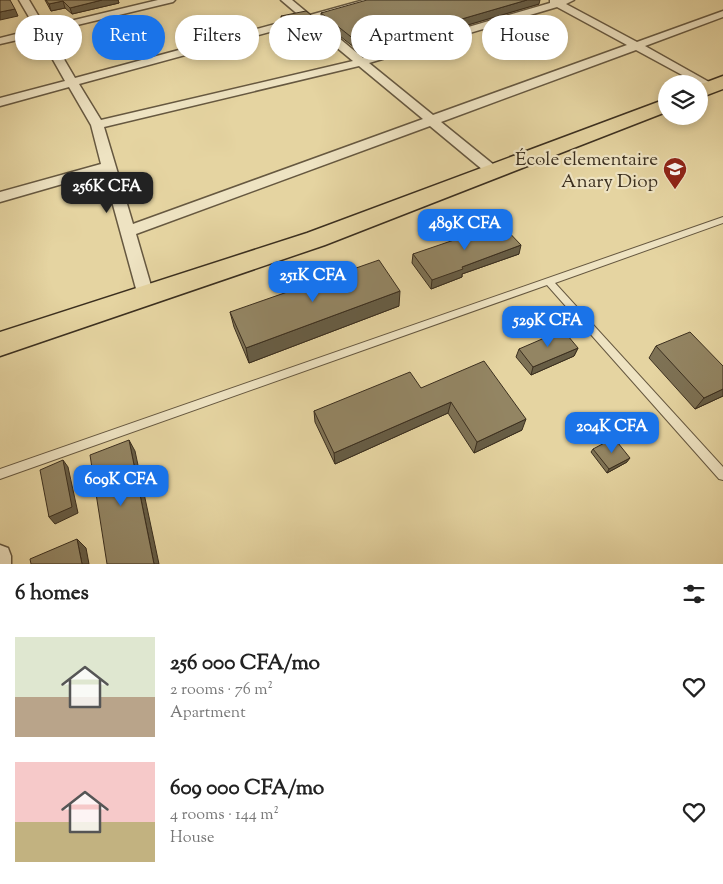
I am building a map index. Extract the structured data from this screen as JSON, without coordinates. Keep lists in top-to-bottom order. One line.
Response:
{"places":{"school or university":["École elementaire Anary Diop"]},"page":{"chip":["Buy","Rent","Filters","New","Apartment","House"],"price":["256K CFA","489K CFA","251K CFA","529K CFA","204K CFA","609K CFA"],"heading":"6 homes","list":[{"name":"256 000 CFA/mo","note":"2 rooms · 76 m² · Apartment"},{"name":"609 000 CFA/mo","note":"4 rooms · 144 m² · House"}]}}
